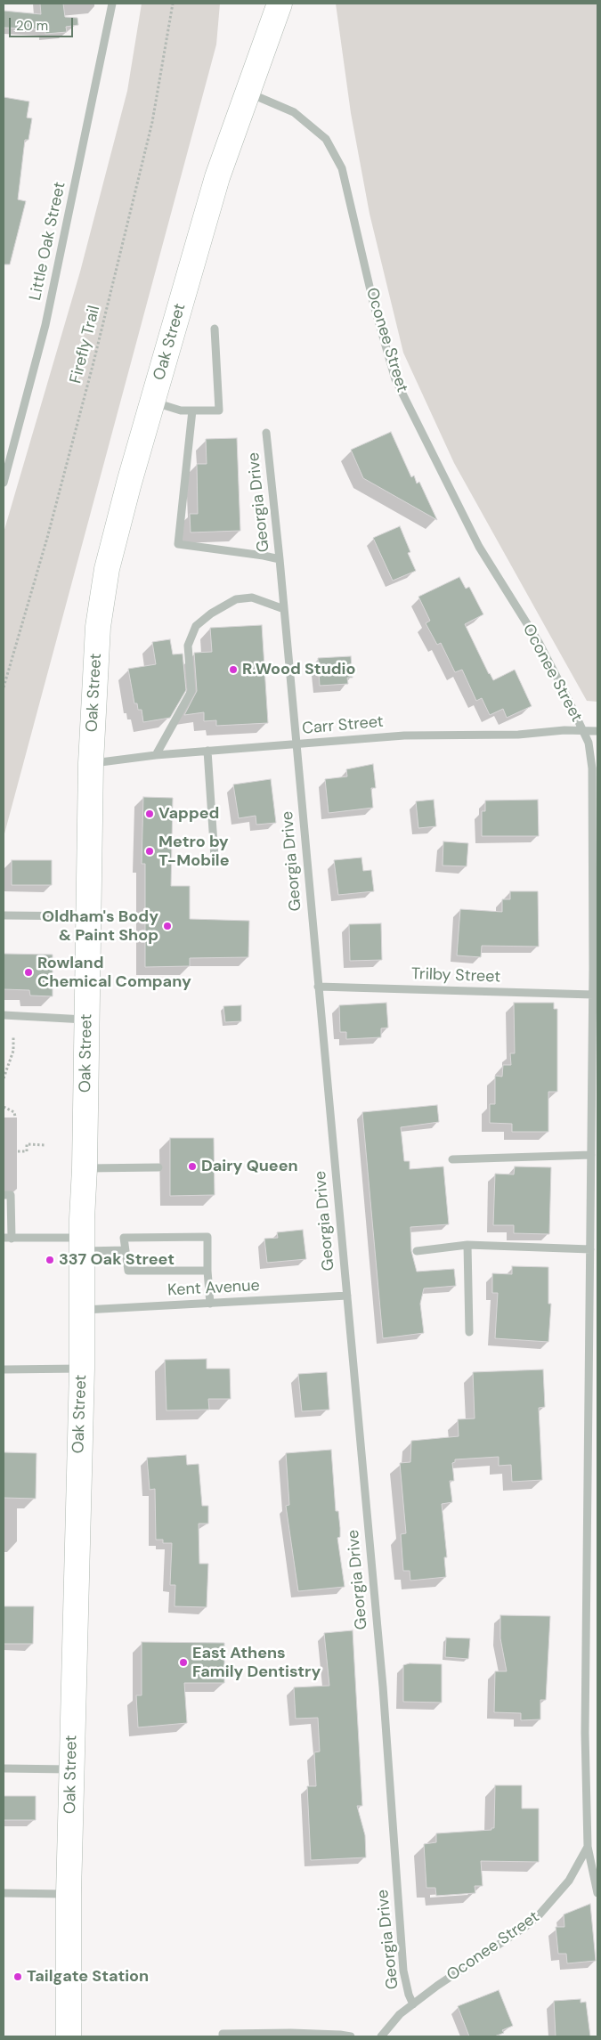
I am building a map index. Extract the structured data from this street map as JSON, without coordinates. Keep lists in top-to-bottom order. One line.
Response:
{"streets":{"main road":["Oak Street"],"street":["Little Oak Street","Oconee Street","Georgia Drive","Carr Street","Trilby Street","Kent Avenue"],"path":["Firefly Trail"]},"crossings":[["Oconee Street","Oak Street"],["Oconee Street","Georgia Drive"],["Oconee Street","Carr Street"],["Oconee Street","Trilby Street"],["Oak Street","Carr Street"],["Oak Street","Kent Avenue"],["Georgia Drive","Carr Street"],["Georgia Drive","Trilby Street"],["Georgia Drive","Kent Avenue"]],"places":["R.Wood Studio","Vapped","Metro by T-Mobile","Oldham's Body & Paint Shop","Rowland Chemical Company","Dairy Queen","337 Oak Street","East Athens Family Dentistry","Tailgate Station"],"scale_bar":"20 m"}
